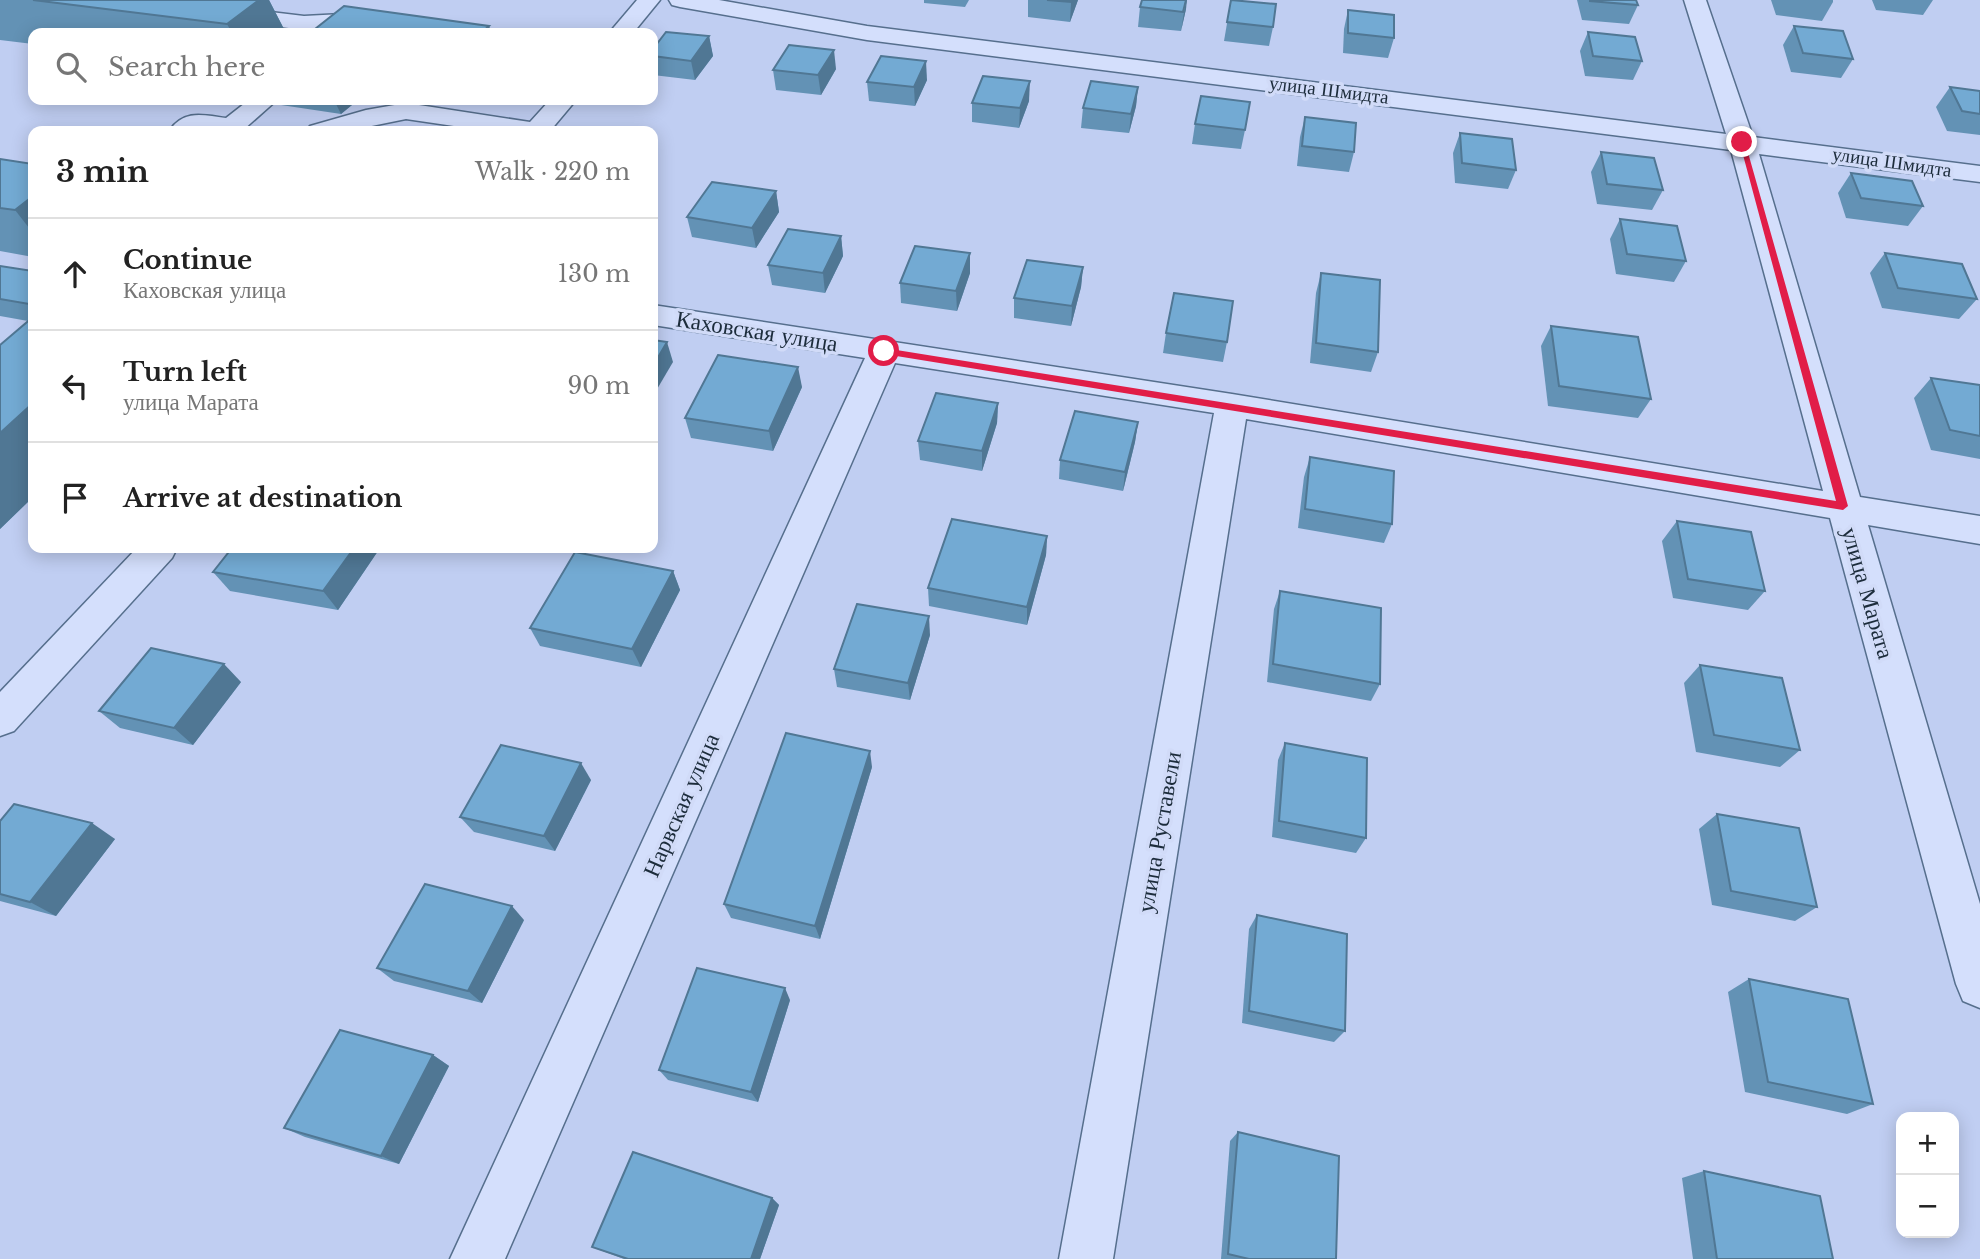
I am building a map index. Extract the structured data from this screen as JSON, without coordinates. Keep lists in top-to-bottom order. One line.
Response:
{"streets":{"street":["улица Шмидта","Каховская улица","улица Марата","Нарвская улица","улица Руставели"]},"crossings":[["улица Шмидта","улица Марата"],["Каховская улица","улица Марата"],["Каховская улица","Нарвская улица"],["Каховская улица","улица Руставели"]],"page":{"search":"Search here","heading":["3 min","Walk · 220 m"],"list":[["Continue","Каховская улица","130 m"],["Turn left","улица Марата","90 m"],"Arrive at destination"],"map_buttons":["+","−"]}}
